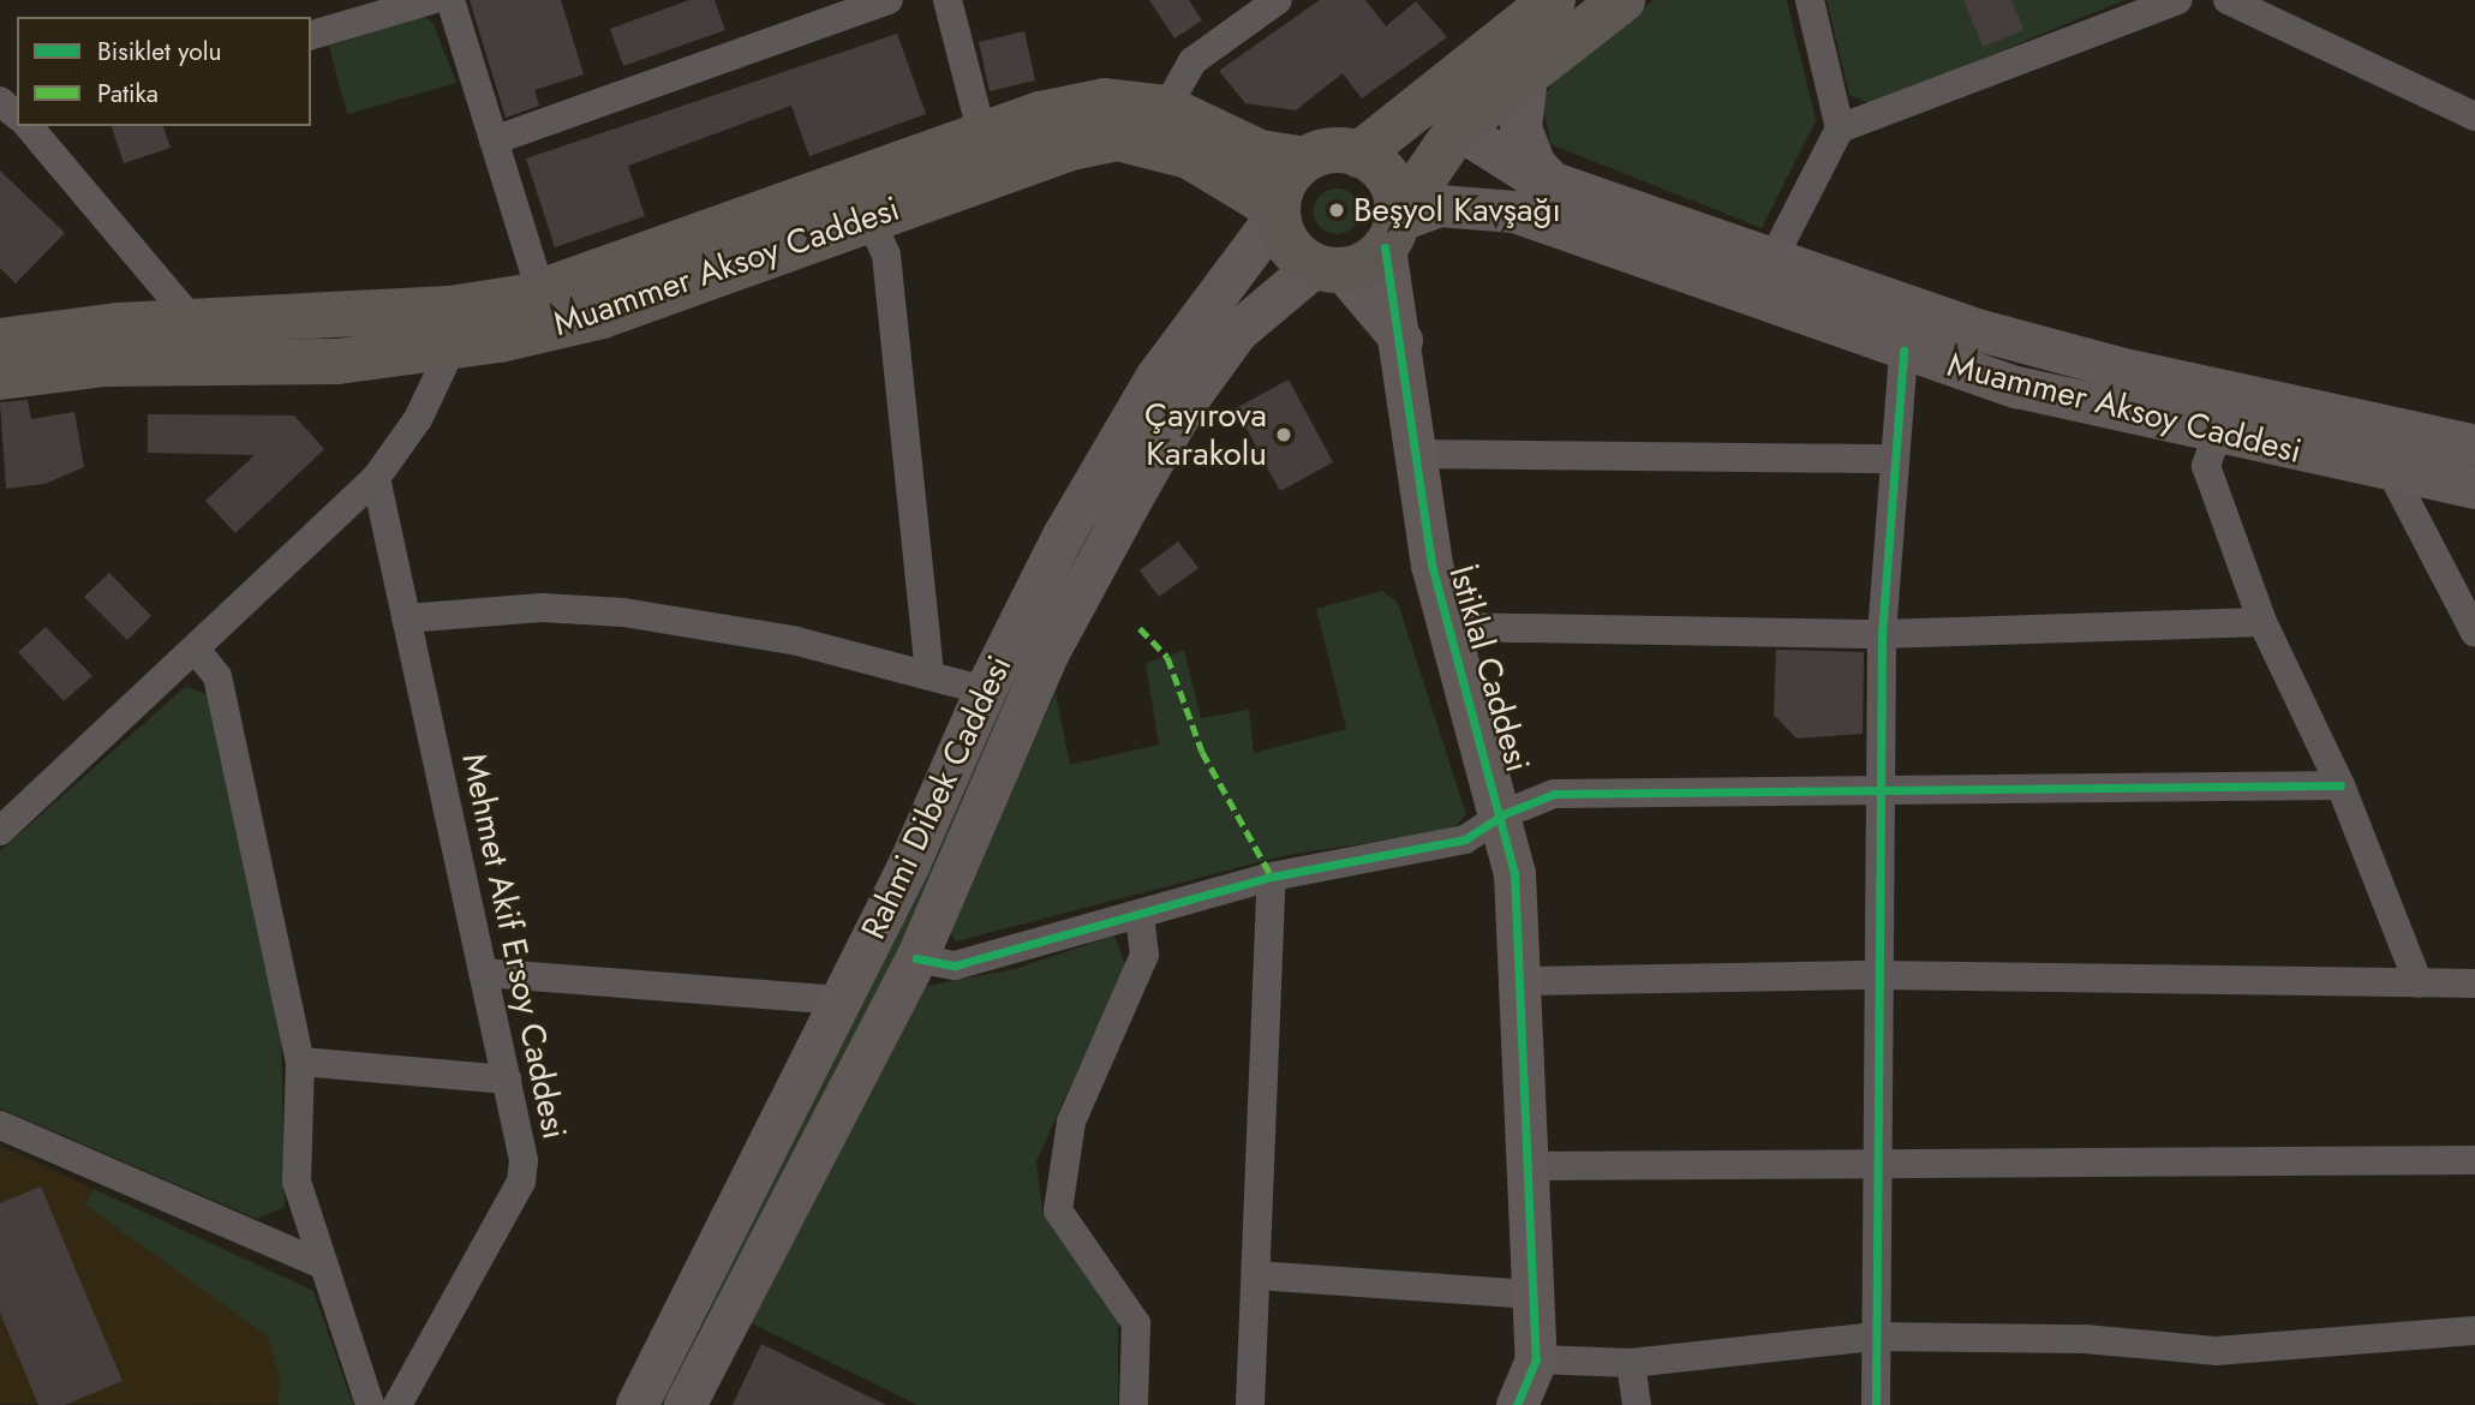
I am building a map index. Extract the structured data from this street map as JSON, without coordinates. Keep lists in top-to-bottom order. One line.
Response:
{"streets":{"main road":["Muammer Aksoy Caddesi","İstiklal Caddesi","Rahmi Dibek Caddesi"],"street":["Mehmet Akif Ersoy Caddesi"]},"crossings":[["Muammer Aksoy Caddesi","İstiklal Caddesi"],["Muammer Aksoy Caddesi","Rahmi Dibek Caddesi"],["İstiklal Caddesi","Rahmi Dibek Caddesi"]],"places":["Beşyol Kavşağı","Çayırova Karakolu"],"legend":["Bisiklet yolu","Patika"]}
